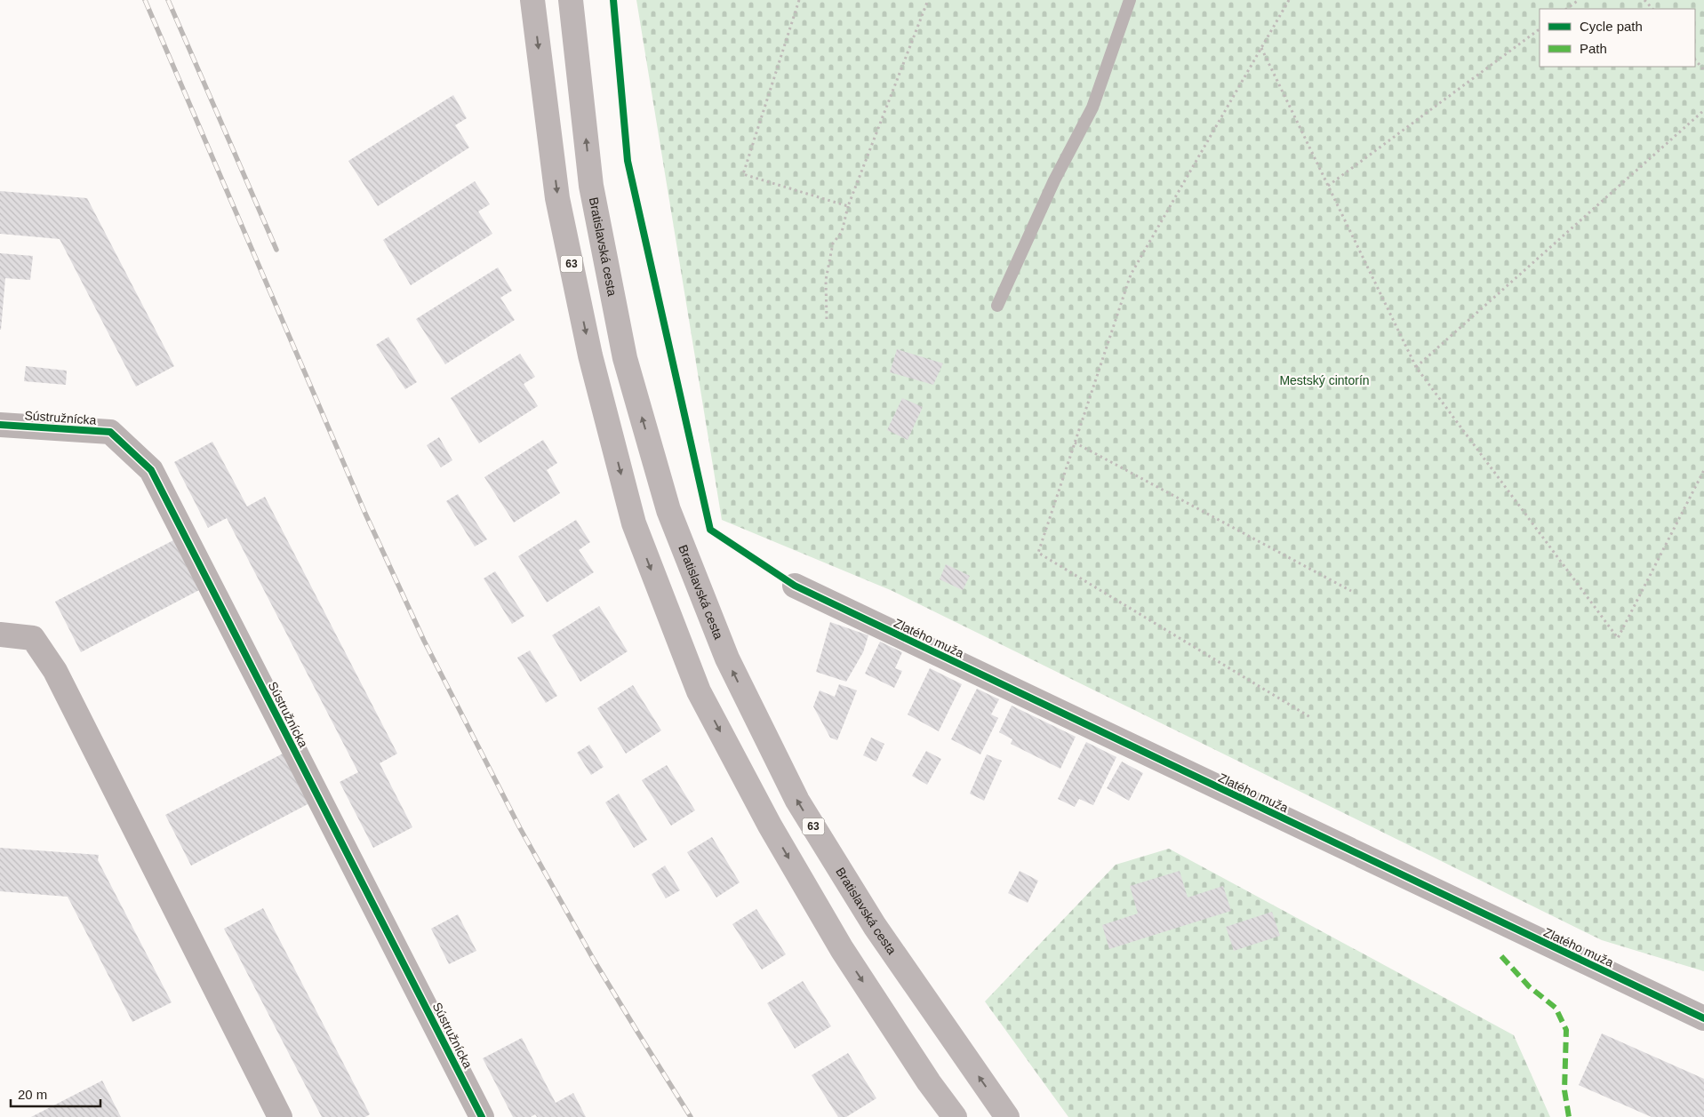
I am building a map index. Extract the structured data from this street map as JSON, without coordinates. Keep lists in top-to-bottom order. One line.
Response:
{"streets":{"main road":["Bratislavská cesta","63"],"street":["Sústružnícka","Zlatého muža"]},"parks":["Mestský cintorín"],"legend":["Cycle path","Path"],"scale_bar":"20 m"}
